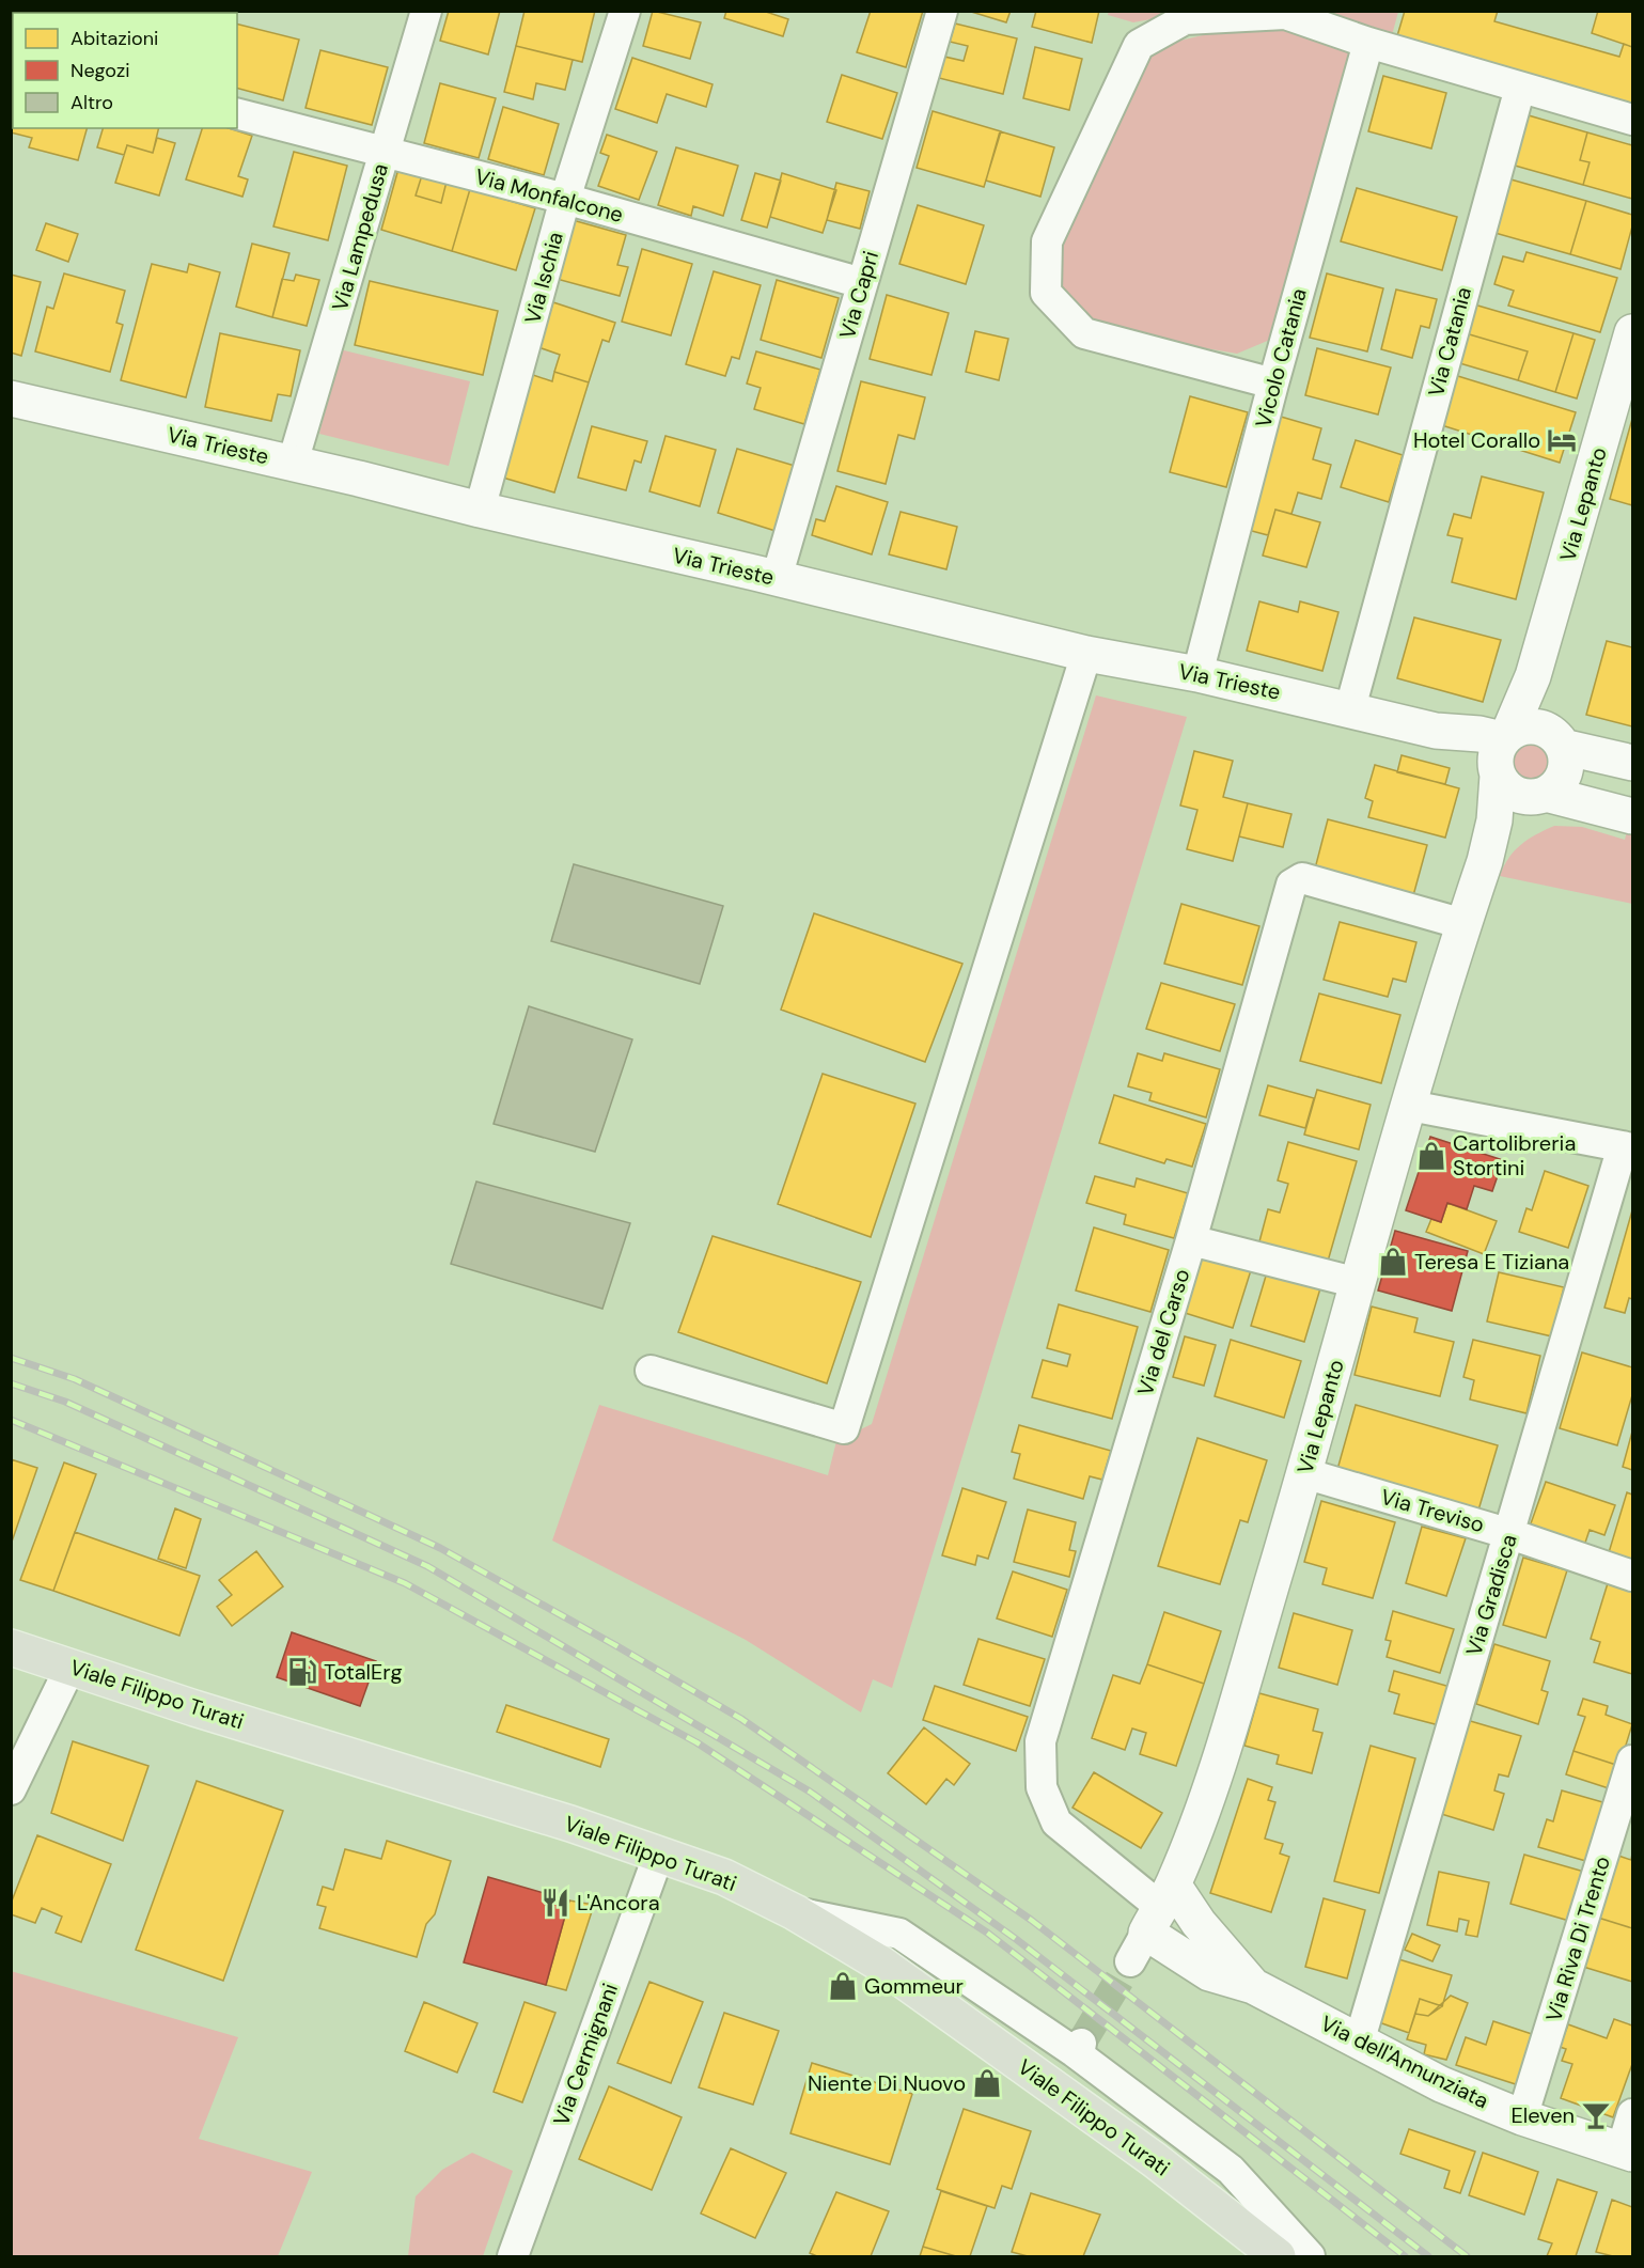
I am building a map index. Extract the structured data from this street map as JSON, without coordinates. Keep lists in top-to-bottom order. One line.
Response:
{"streets":{"main road":["Viale Filippo Turati"],"street":["Via Monfalcone","Via Lampedusa","Via Ischia","Via Capri","Via Catania","Vicolo Catania","Via Trieste","Via Lepanto","Via del Carso","Via Treviso","Via Gradisca","Via Riva Di Trento","Via Cermignani","Via dell'Annunziata"]},"crossings":[["Via Monfalcone","Via Lampedusa"],["Via Monfalcone","Via Ischia"],["Via Monfalcone","Via Capri"],["Via Lampedusa","Via Trieste"],["Via Ischia","Via Trieste"],["Via Capri","Via Trieste"],["Via Catania","Via Trieste"],["Vicolo Catania","Via Trieste"],["Via Trieste","Via Lepanto"],["Via Lepanto","Via del Carso"],["Via Lepanto","Via Treviso"],["Via Lepanto","Via dell'Annunziata"],["Via del Carso","Via dell'Annunziata"],["Via Treviso","Via Gradisca"],["Via Gradisca","Via dell'Annunziata"],["Viale Filippo Turati","Via Cermignani"],["Via Riva Di Trento","Via dell'Annunziata"]],"places":{"hotel":["Hotel Corallo"],"shop":["Cartolibreria Stortini","Teresa E Tiziana","Gommeur","Niente Di Nuovo"],"fuel station":["TotalErg"],"restaurant":["L'Ancora"],"bar":["Eleven"]},"legend":["Abitazioni","Negozi","Altro"]}
